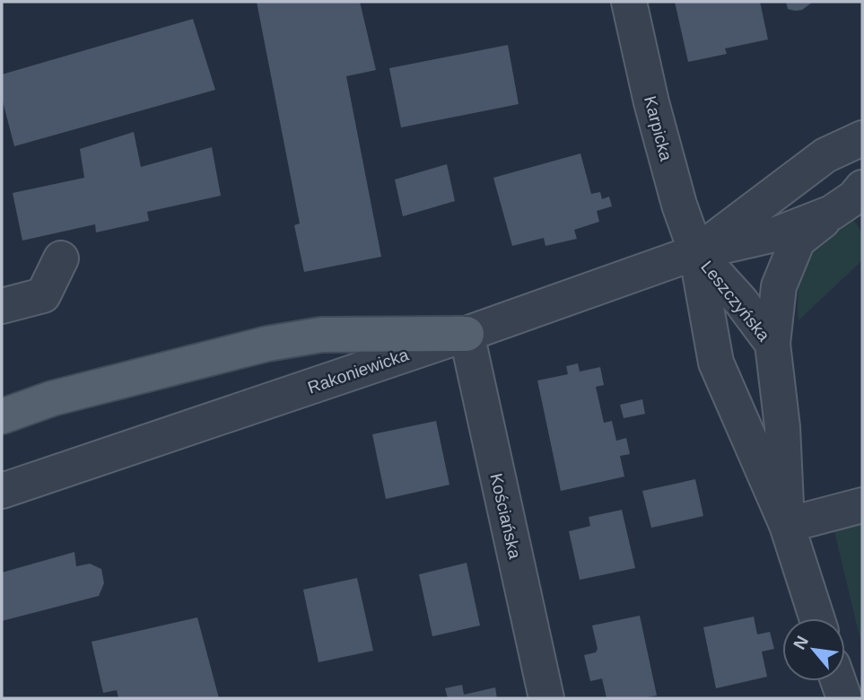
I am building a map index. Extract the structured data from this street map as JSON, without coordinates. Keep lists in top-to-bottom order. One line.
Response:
{"streets":{"street":["Karpicka","Leszczyńska","Rakoniewicka","Kościańska"]},"crossings":[["Karpicka","Leszczyńska"],["Karpicka","Rakoniewicka"],["Leszczyńska","Rakoniewicka"],["Rakoniewicka","Kościańska"]],"north":"top left"}
